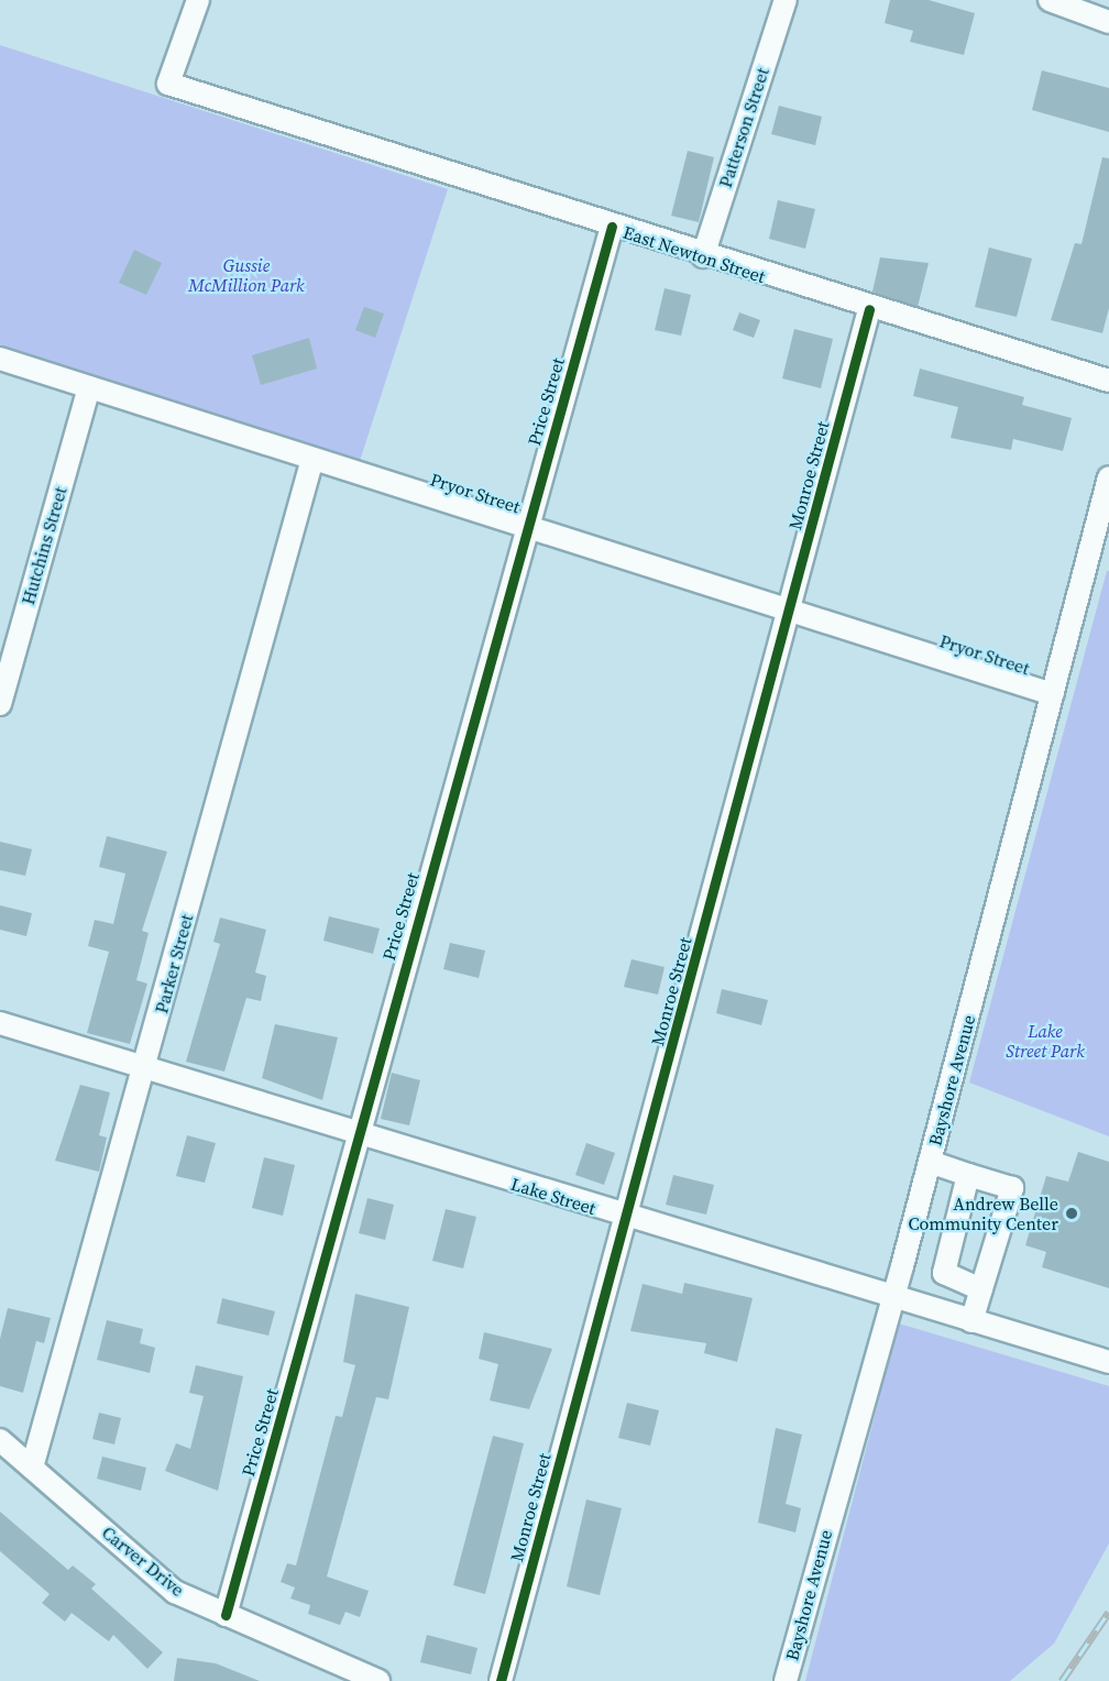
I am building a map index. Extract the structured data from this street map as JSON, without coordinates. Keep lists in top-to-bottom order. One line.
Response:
{"streets":{"street":["Patterson Street","East Newton Street","Price Street","Monroe Street","Pryor Street","Hutchins Street","Parker Street","Bayshore Avenue","Lake Street","Carver Drive"]},"crossings":[["Patterson Street","East Newton Street"],["East Newton Street","Price Street"],["East Newton Street","Monroe Street"],["Price Street","Pryor Street"],["Price Street","Lake Street"],["Price Street","Carver Drive"],["Monroe Street","Pryor Street"],["Monroe Street","Lake Street"],["Pryor Street","Hutchins Street"],["Pryor Street","Parker Street"],["Pryor Street","Bayshore Avenue"],["Parker Street","Lake Street"],["Parker Street","Carver Drive"],["Bayshore Avenue","Lake Street"]],"parks":["Gussie McMillion Park","Lake Street Park"],"places":["Andrew Belle Community Center"]}
